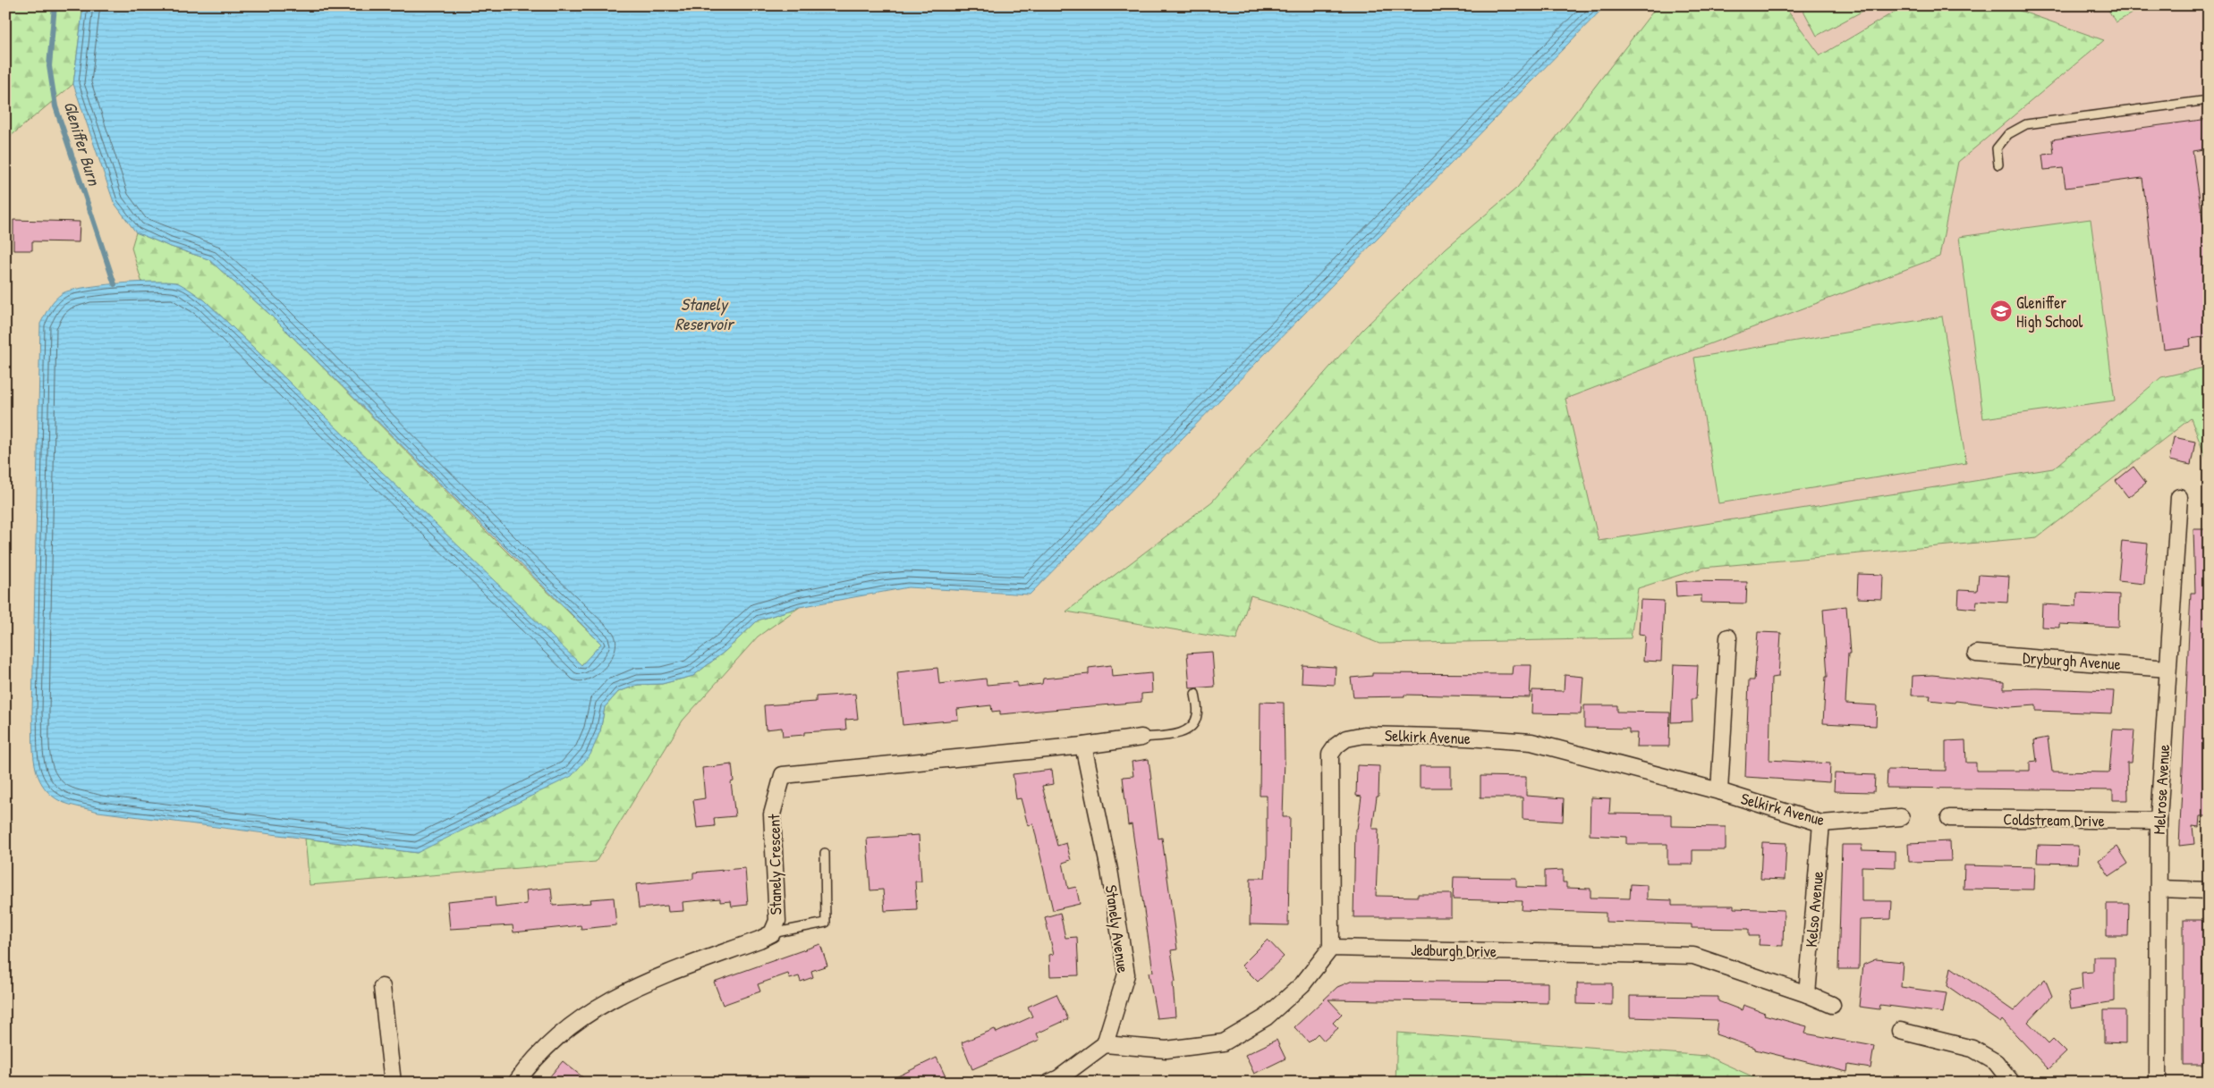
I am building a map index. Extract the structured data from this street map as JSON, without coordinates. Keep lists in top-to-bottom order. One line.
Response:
{"streets":{"street":["Dryburgh Avenue","Selkirk Avenue","Melrose Avenue","Coldstream Drive","Stanely Crescent","Kelso Avenue","Stanely Avenue","Jedburgh Drive"]},"crossings":[["Dryburgh Avenue","Melrose Avenue"],["Selkirk Avenue","Kelso Avenue"],["Selkirk Avenue","Jedburgh Drive"],["Melrose Avenue","Coldstream Drive"],["Stanely Crescent","Stanely Avenue"],["Kelso Avenue","Jedburgh Drive"]],"water":["Gleniffer Burn","Stanely Reservoir"],"places":{"school or university":["Gleniffer High School"]}}
